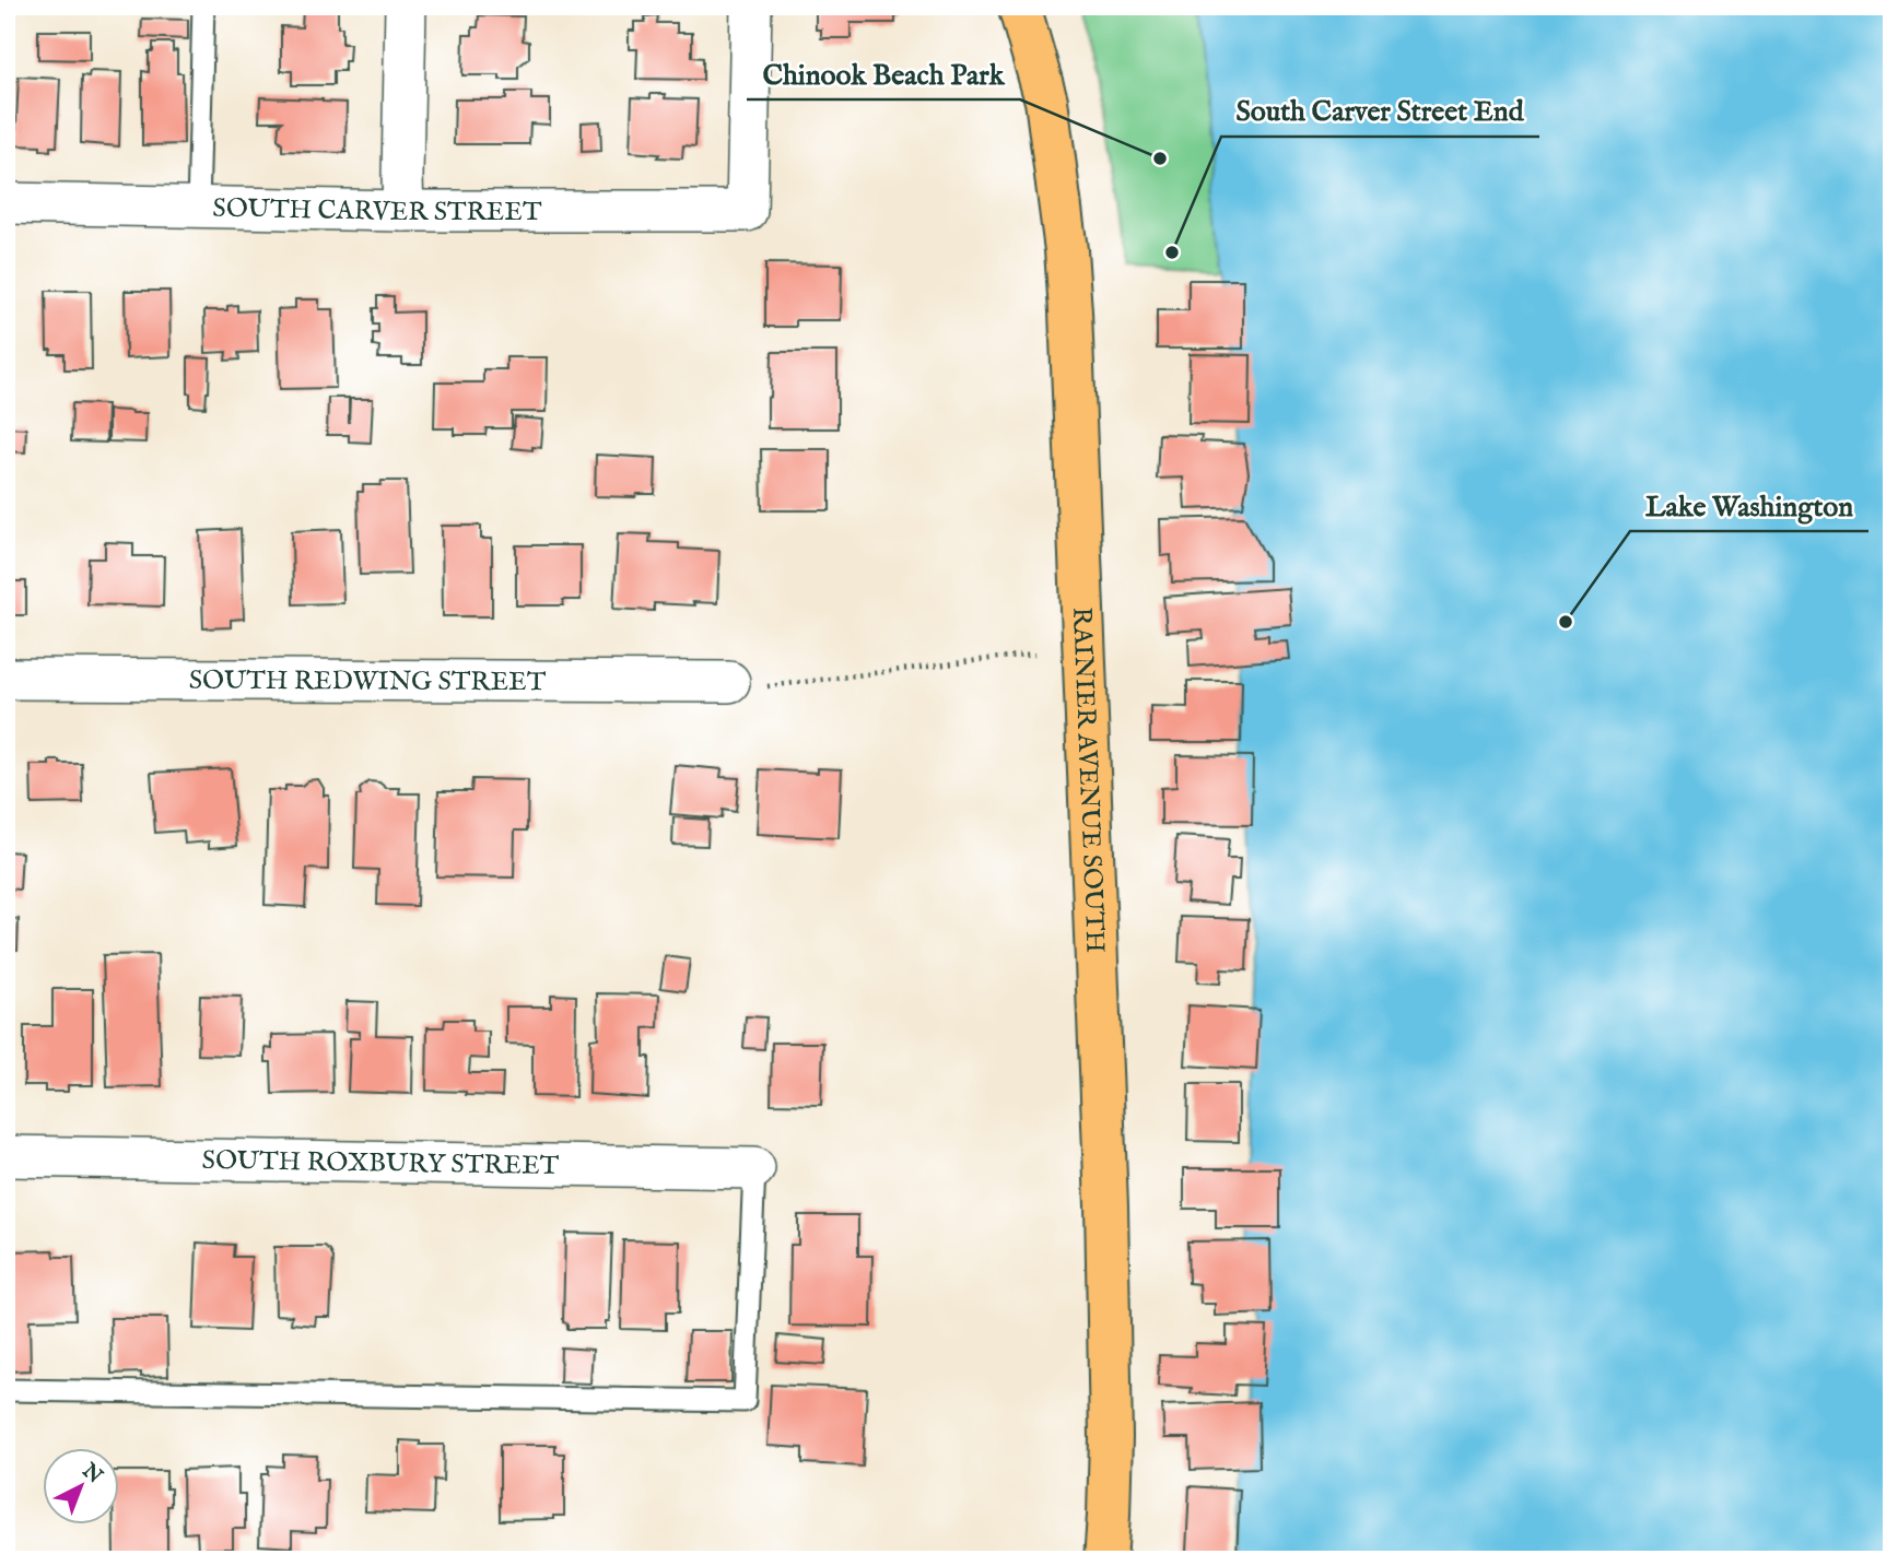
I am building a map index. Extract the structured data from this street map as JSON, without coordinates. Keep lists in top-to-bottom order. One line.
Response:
{"streets":{"main road":["RAINIER AVENUE SOUTH"],"street":["SOUTH CARVER STREET","SOUTH REDWING STREET","SOUTH ROXBURY STREET"]},"places":["Chinook Beach Park","South Carver Street End","Lake Washington"],"north":"top right"}
